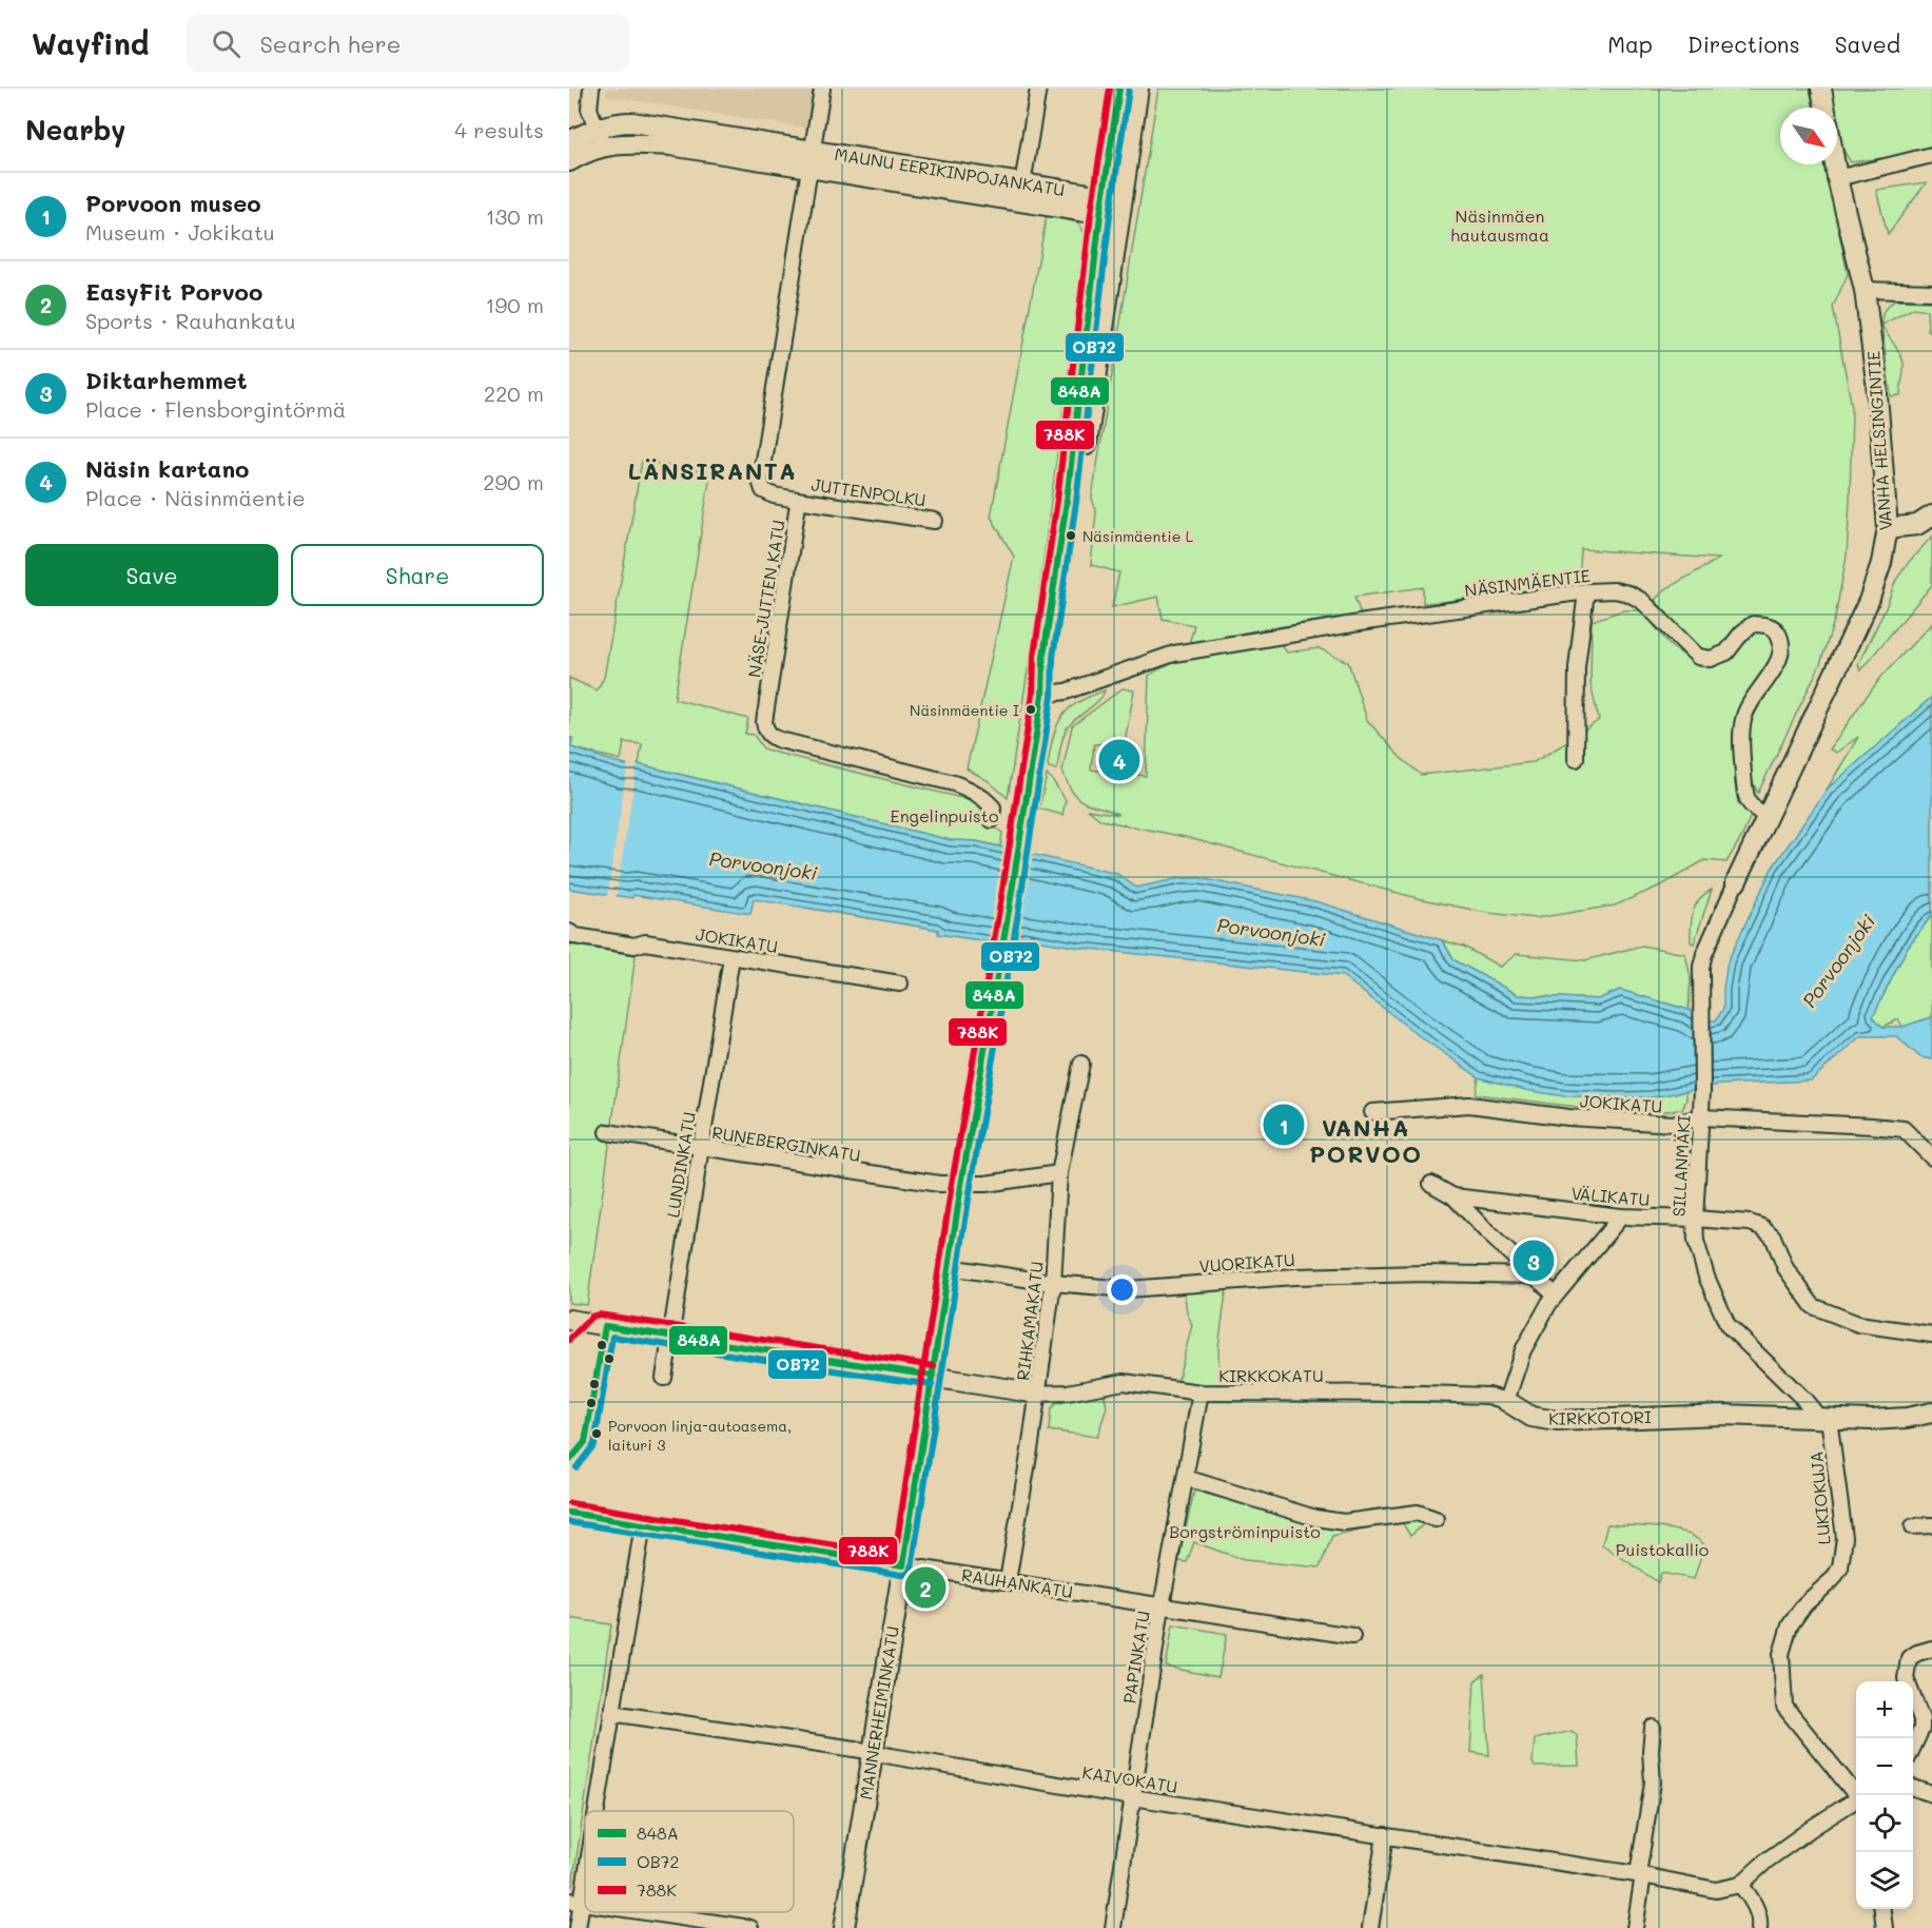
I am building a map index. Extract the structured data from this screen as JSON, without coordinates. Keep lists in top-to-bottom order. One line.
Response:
{"streets":{"main road":["MAUNU EERIKINPOJANKATU","VANHA HELSINGINTIE","KIRKKOTORI","RAUHANKATU","MANNERHEIMINKATU"],"street":["JUTTENPOLKU","NÄSINMÄENTIE","NÄSE-JUTTEN KATU","JOKIKATU","RUNEBERGINKATU","LUNDINKATU","SILLANMÄKI","VÄLIKATU","VUORIKATU","RIHKAMAKATU","KIRKKOKATU","LUKIOKUJA","PAPINKATU","KAIVOKATU"]},"crossings":[["MAUNU EERIKINPOJANKATU","NÄSE-JUTTEN KATU"],["VANHA HELSINGINTIE","NÄSINMÄENTIE"],["VANHA HELSINGINTIE","SILLANMÄKI"],["JUTTENPOLKU","NÄSE-JUTTEN KATU"],["NÄSINMÄENTIE","MANNERHEIMINKATU"],["JOKIKATU","LUNDINKATU"],["JOKIKATU","SILLANMÄKI"],["RUNEBERGINKATU","LUNDINKATU"],["RUNEBERGINKATU","MANNERHEIMINKATU"],["SILLANMÄKI","VÄLIKATU"],["SILLANMÄKI","KIRKKOTORI"],["SILLANMÄKI","LUKIOKUJA"],["VUORIKATU","RIHKAMAKATU"],["RIHKAMAKATU","KIRKKOKATU"],["RIHKAMAKATU","RAUHANKATU"],["KIRKKOKATU","KIRKKOTORI"],["KIRKKOKATU","PAPINKATU"],["KIRKKOTORI","LUKIOKUJA"],["RAUHANKATU","PAPINKATU"],["RAUHANKATU","MANNERHEIMINKATU"],["PAPINKATU","KAIVOKATU"],["MANNERHEIMINKATU","KAIVOKATU"]],"districts":["LÄNSIRANTA","VANHA PORVOO"],"water":["Porvoonjoki"],"parks":["Näsinmäen hautausmaa","Engelinpuisto","Borgströminpuisto","Puistokallio"],"places":["Näsinmäentie L","Näsinmäentie I","Porvoon linja-autoasema, laituri 3"],"lines":["transit line 848A","transit line 788K","transit line OB72"],"legend":["848A","OB72","788K"],"north":"bottom right","page":{"header":"Wayfind","search":"Search here","nav":["Map","Directions","Saved"],"heading":["Nearby","4 results"],"list":[{"mark":"1","name":"Porvoon museo","note":"Museum · Jokikatu","value":"130 m"},{"mark":"2","name":"EasyFit Porvoo","note":"Sports · Rauhankatu","value":"190 m"},{"mark":"3","name":"Diktarhemmet","note":"Place · Flensborgintörmä","value":"220 m"},{"mark":"4","name":"Näsin kartano","note":"Place · Näsinmäentie","value":"290 m"}],"buttons":["Save","Share"],"pins":["4","1","3","2"],"map_buttons":["+","−"]}}
